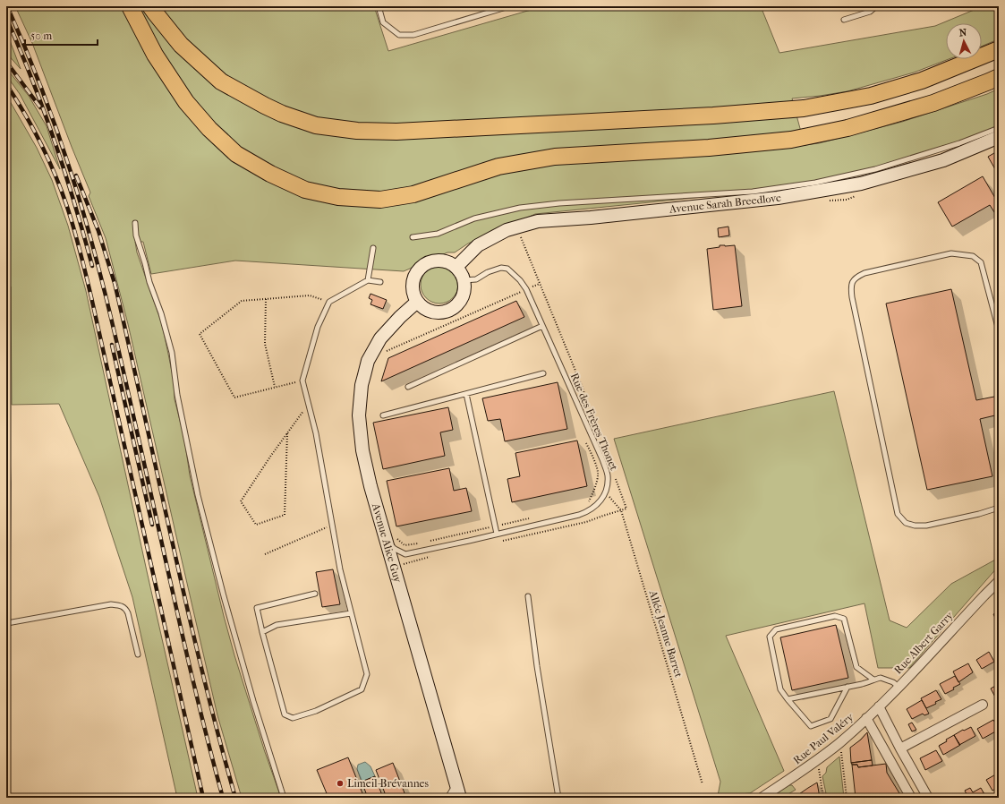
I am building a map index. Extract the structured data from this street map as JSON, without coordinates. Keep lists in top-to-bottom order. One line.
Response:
{"streets":{"main road":["Avenue Sarah Breedlove","Avenue Alice Guy"],"street":["Rue Albert Garry","Rue Paul Valéry"],"lane":["Rue des Frères Thonet"],"path":["Allée Jeanne Barret"]},"crossings":[["Avenue Sarah Breedlove","Rue des Frères Thonet"],["Avenue Sarah Breedlove","Avenue Alice Guy"],["Rue des Frères Thonet","Avenue Alice Guy"],["Rue des Frères Thonet","Allée Jeanne Barret"],["Rue Albert Garry","Rue Paul Valéry"]],"places":["Limeil-Brévannes"],"scale_bar":"50 m","north":"top"}
